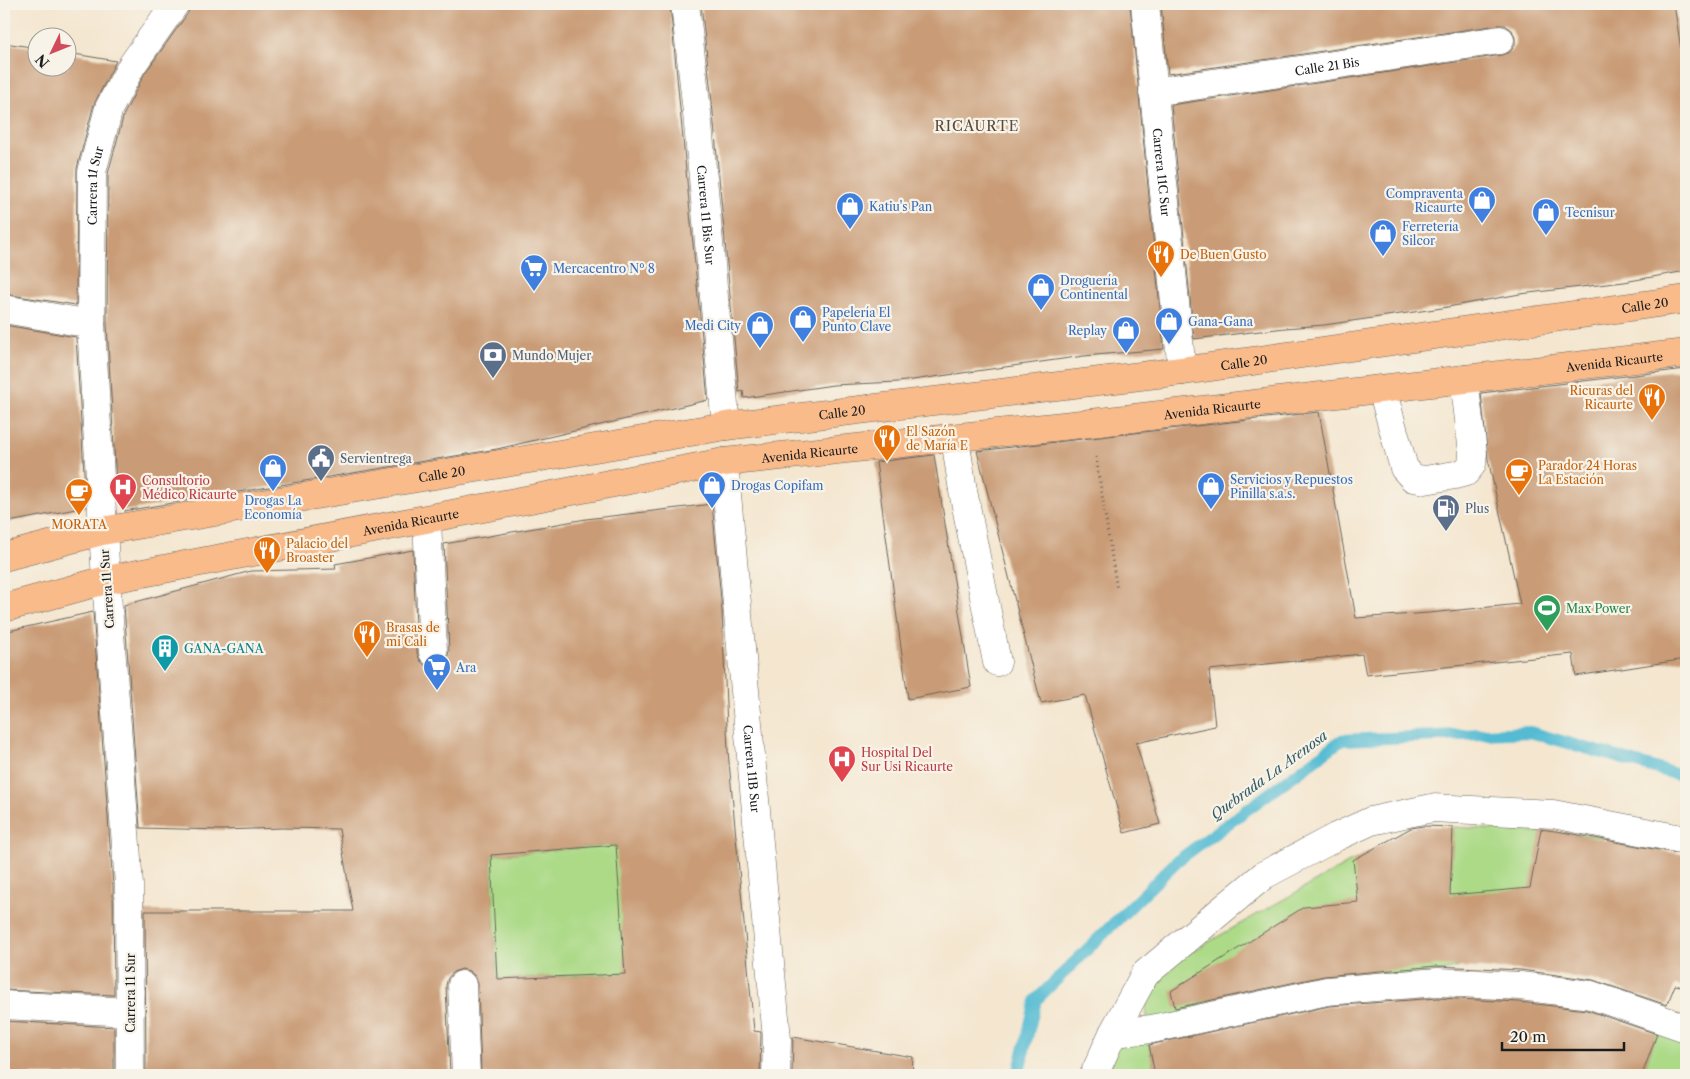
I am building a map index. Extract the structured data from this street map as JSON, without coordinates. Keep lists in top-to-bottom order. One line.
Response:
{"streets":{"main road":["Calle 20","Avenida Ricaurte"],"street":["Calle 21 Bis","Carrera 11C Sur","Carrera 11 Sur","Carrera 11 Bis Sur","Carrera 11B Sur"]},"crossings":[["Calle 21 Bis","Carrera 11C Sur"],["Carrera 11C Sur","Calle 20"],["Carrera 11 Sur","Calle 20"],["Carrera 11 Sur","Avenida Ricaurte"],["Carrera 11 Bis Sur","Calle 20"],["Avenida Ricaurte","Carrera 11B Sur"]],"districts":["RICAURTE"],"water":["Quebrada La Arenosa"],"places":{"shop":["Compraventa Ricaurte","Katiu's Pan","Tecnisur","Ferretería Silcor","Droguería Continental","Papelería El Punto Clave","Gana-Gana","Medi City","Replay","Drogas La Economía","Drogas Copifam","Servicios y Repuestos Pinilla s.a.s."],"restaurant":["De Buen Gusto","Ricuras del Ricaurte","El Sazón de María E","Palacio del Broaster","Brasas de mi Cali"],"supermarket":["Mercacentro Nº 8","Ara"],"bank":["Mundo Mujer"],"public building":["Servientrega"],"cafe":["Parador 24 Horas La Estación","MORATA"],"hospital":["Consultorio Médico Ricaurte","Hospital Del Sur Usi Ricaurte"],"fuel station":["Plus"],"sports":["Max Power"],"building":["GANA-GANA"]},"scale_bar":"20 m","north":"bottom left"}
